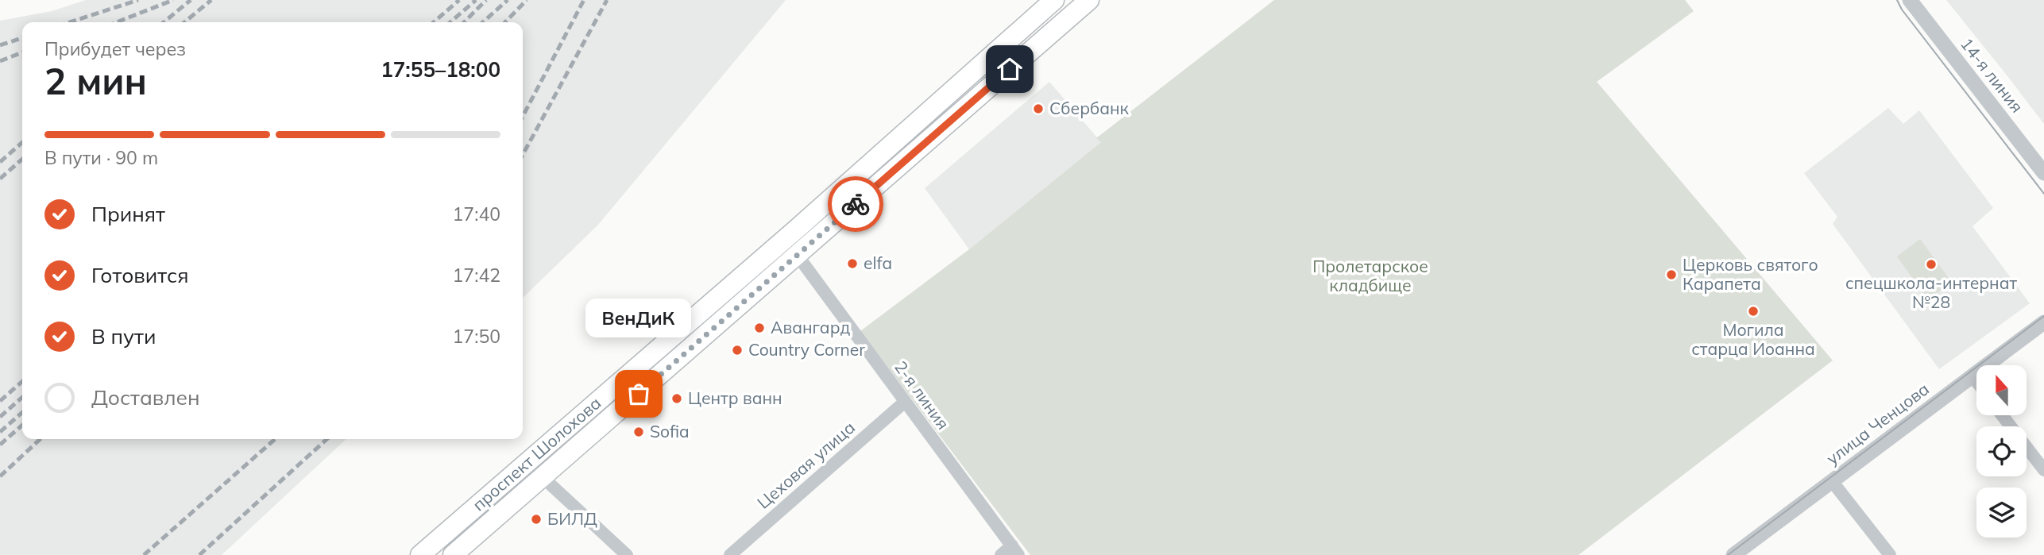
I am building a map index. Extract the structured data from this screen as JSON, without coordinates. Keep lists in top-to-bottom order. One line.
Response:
{"streets":{"main road":["проспект Шолохова"],"street":["14-я линия","2-я линия","улица Ченцова","Цеховая улица"]},"crossings":[["2-я линия","проспект Шолохова"],["2-я линия","Цеховая улица"]],"parks":["Пролетарское кладбище"],"places":["Сбербанк","elfa","спецшкола-интернат №28","Церковь святого Карапета","Могила старца Иоанна","Авангард","Country Corner","ВенДиК","Центр ванн","Sofia","БИЛД"],"north":"top","page":{"heading":["2 мин","Прибудет через","17:55–18:00"],"bar":"В пути · 90 m","list":[["Принят","17:40"],["Готовится","17:42"],["В пути","17:50"],"Доставлен"],"bubble":"ВенДиК"}}
